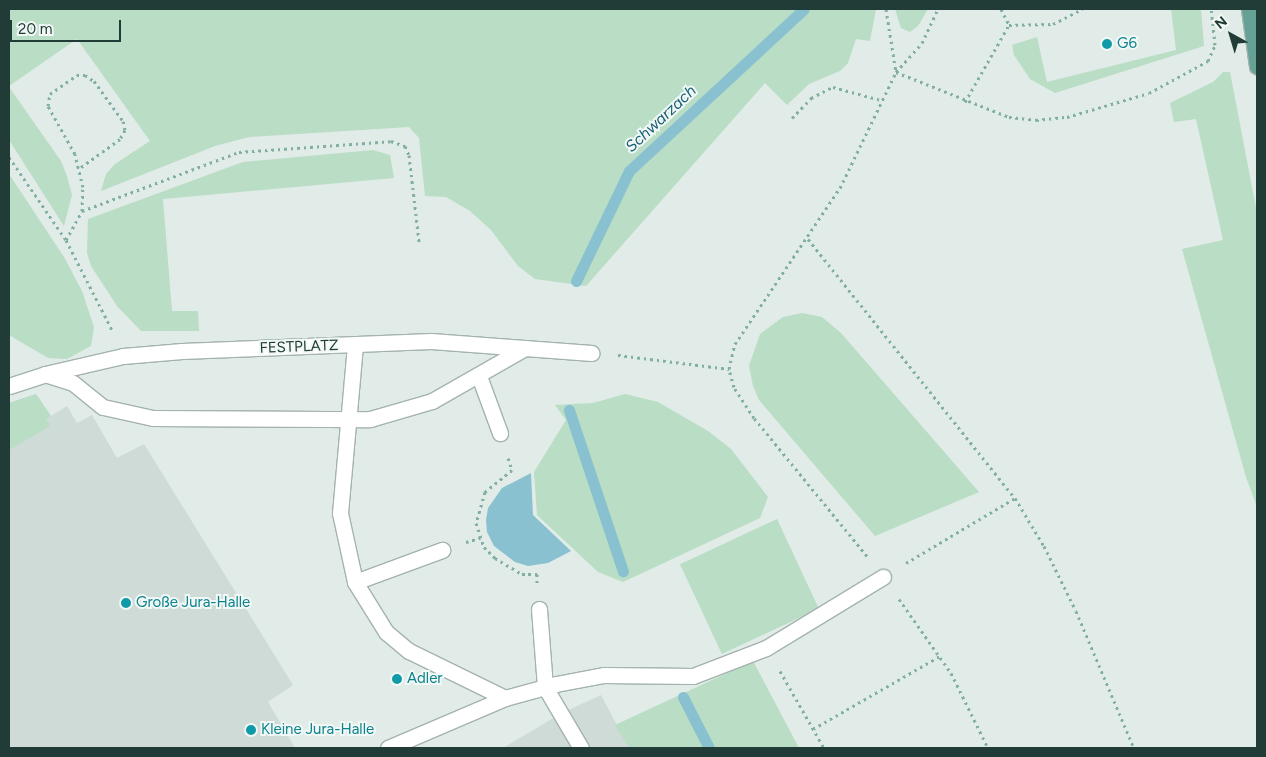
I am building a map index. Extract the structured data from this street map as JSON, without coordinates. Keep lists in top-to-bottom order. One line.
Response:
{"streets":{"street":["FESTPLATZ"]},"water":["Schwarzach"],"places":["G6","Große Jura-Halle","Adler","Kleine Jura-Halle"],"scale_bar":"20 m","north":"top left"}
